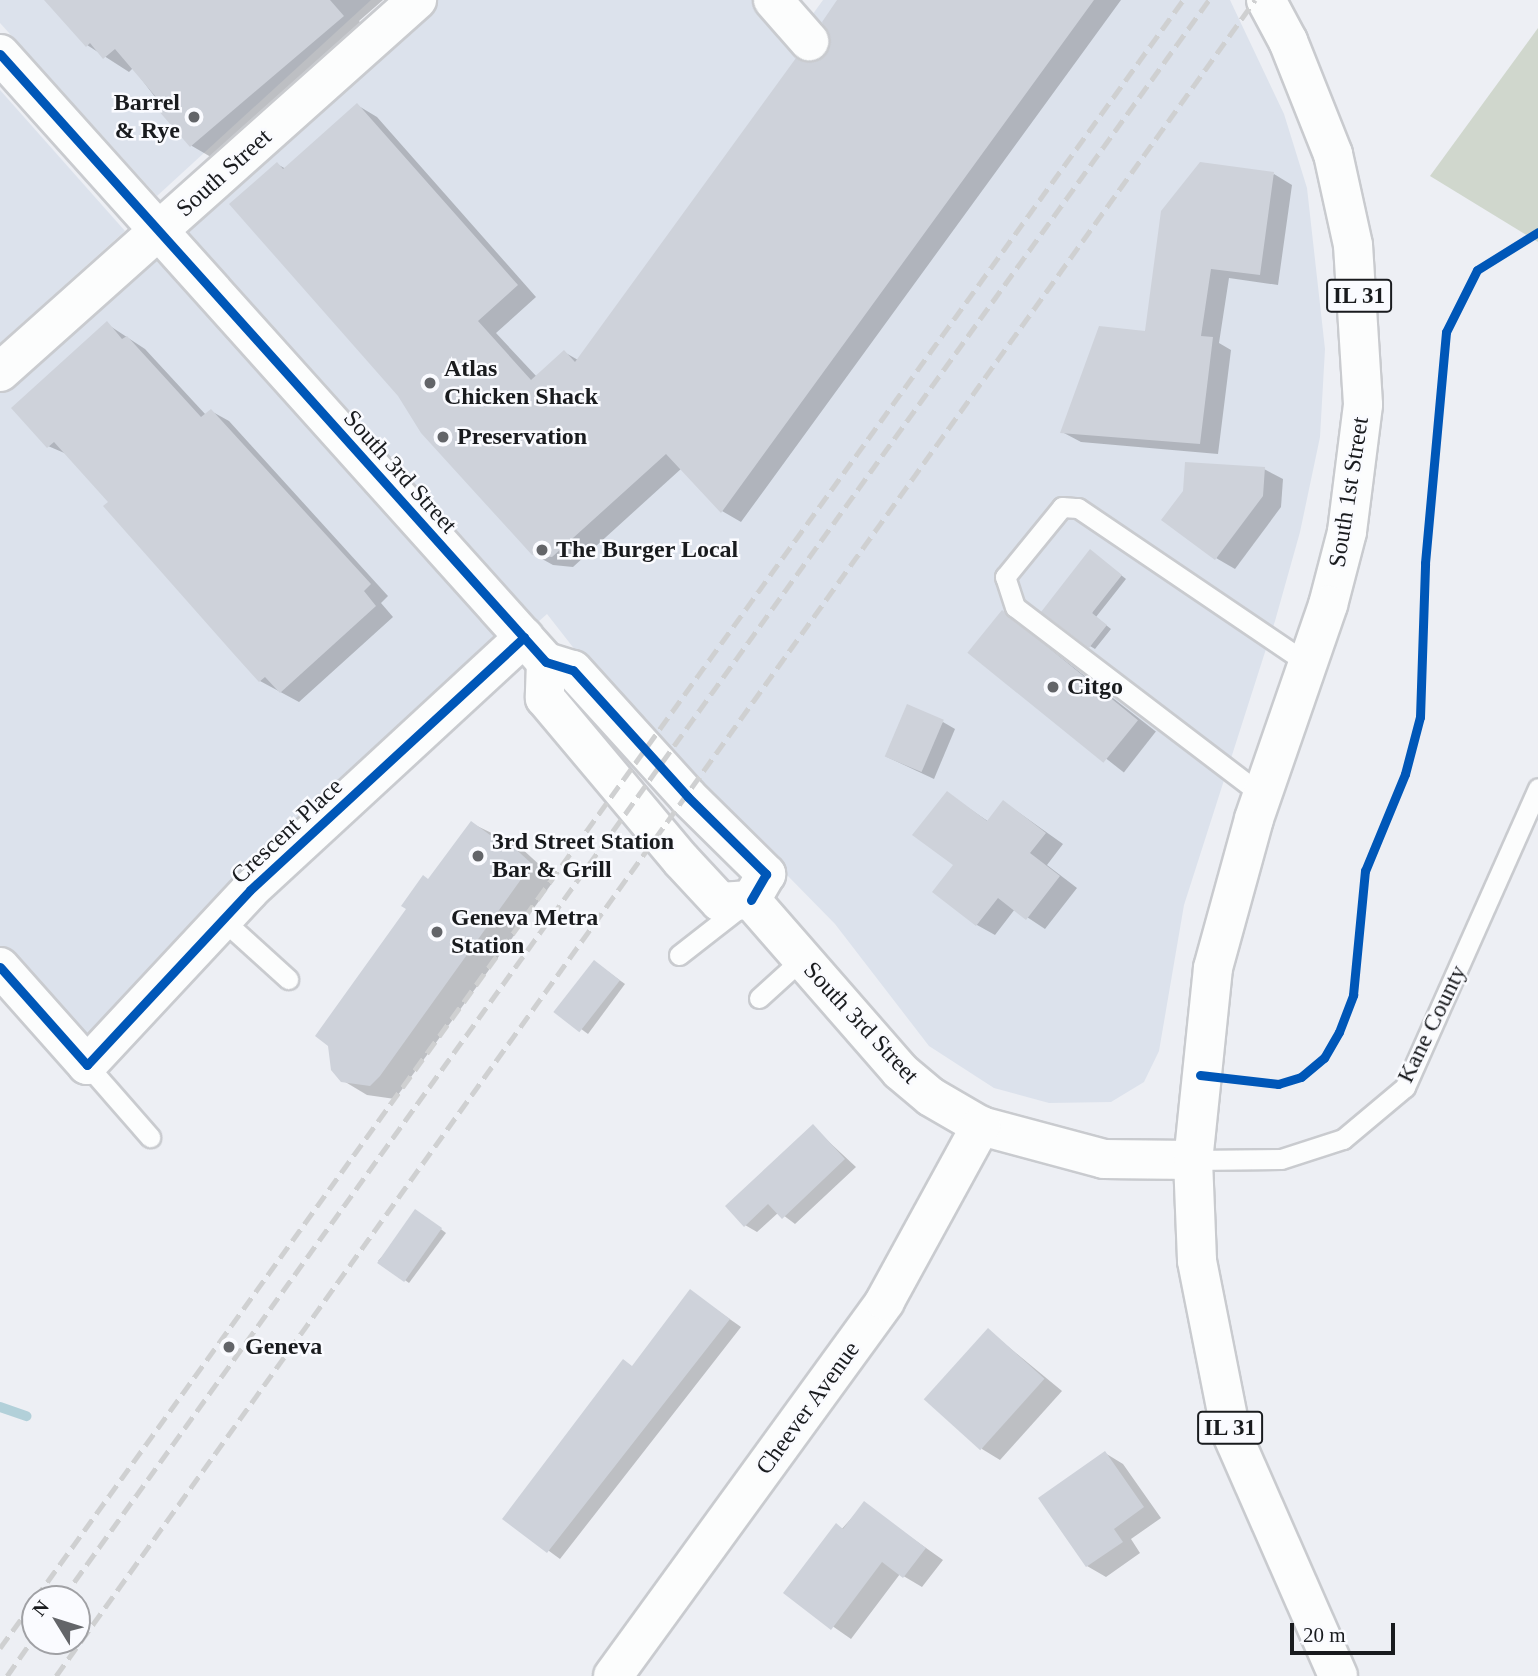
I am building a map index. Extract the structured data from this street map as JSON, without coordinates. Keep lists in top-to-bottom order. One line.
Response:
{"streets":{"street":["South Street","IL 31","South 3rd Street","South 1st Street","Crescent Place","Cheever Avenue"],"lane":["Kane County"]},"crossings":[["South Street","South 3rd Street"],["IL 31","South 3rd Street"],["IL 31","South 1st Street"],["IL 31","Kane County"],["South 3rd Street","Crescent Place"],["South 3rd Street","Kane County"],["South 3rd Street","Cheever Avenue"]],"places":["Barrel & Rye","Atlas Chicken Shack","Preservation","The Burger Local","Citgo","3rd Street Station Bar & Grill","Geneva Metra Station","Geneva"],"scale_bar":"20 m","north":"top left"}
